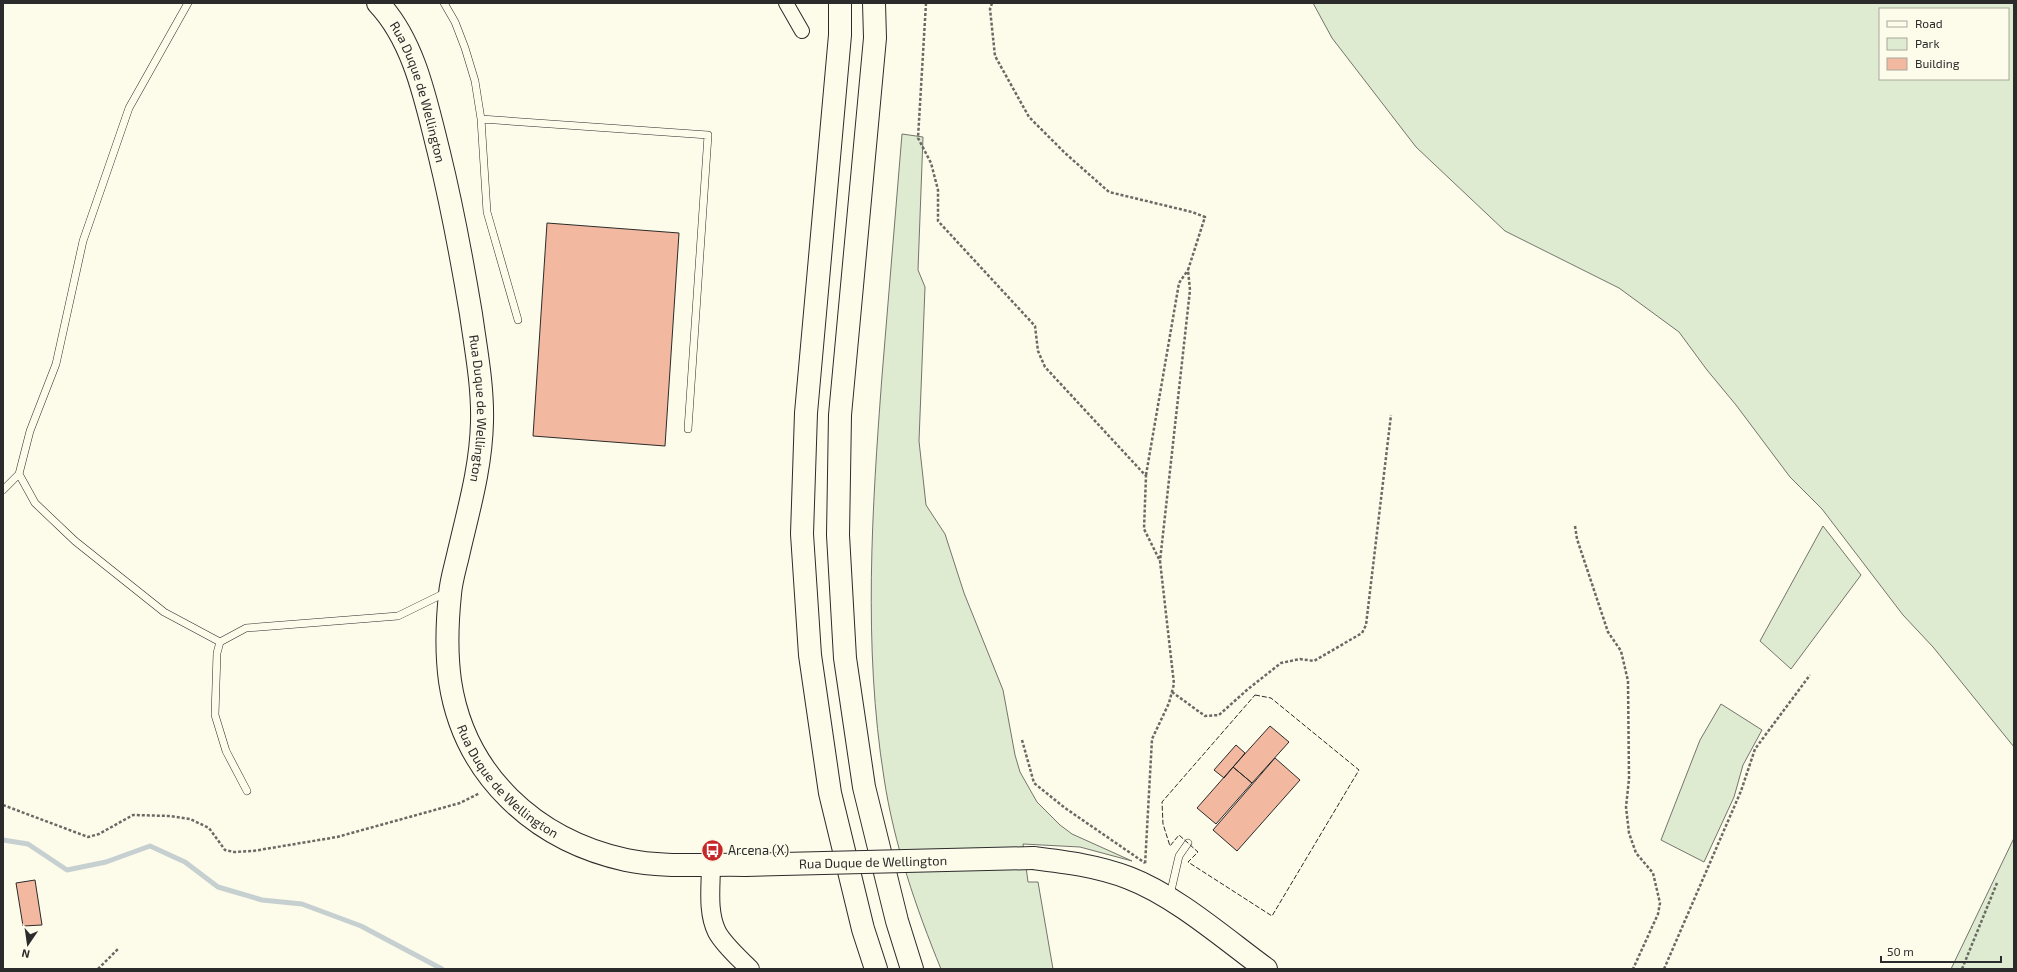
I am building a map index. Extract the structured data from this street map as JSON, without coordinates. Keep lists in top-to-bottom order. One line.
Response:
{"streets":{"main road":["Rua Duque de Wellington"]},"places":{"bus stop":["Arcena (X)"]},"legend":["Road","Park","Building"],"scale_bar":"50 m","north":"bottom"}
